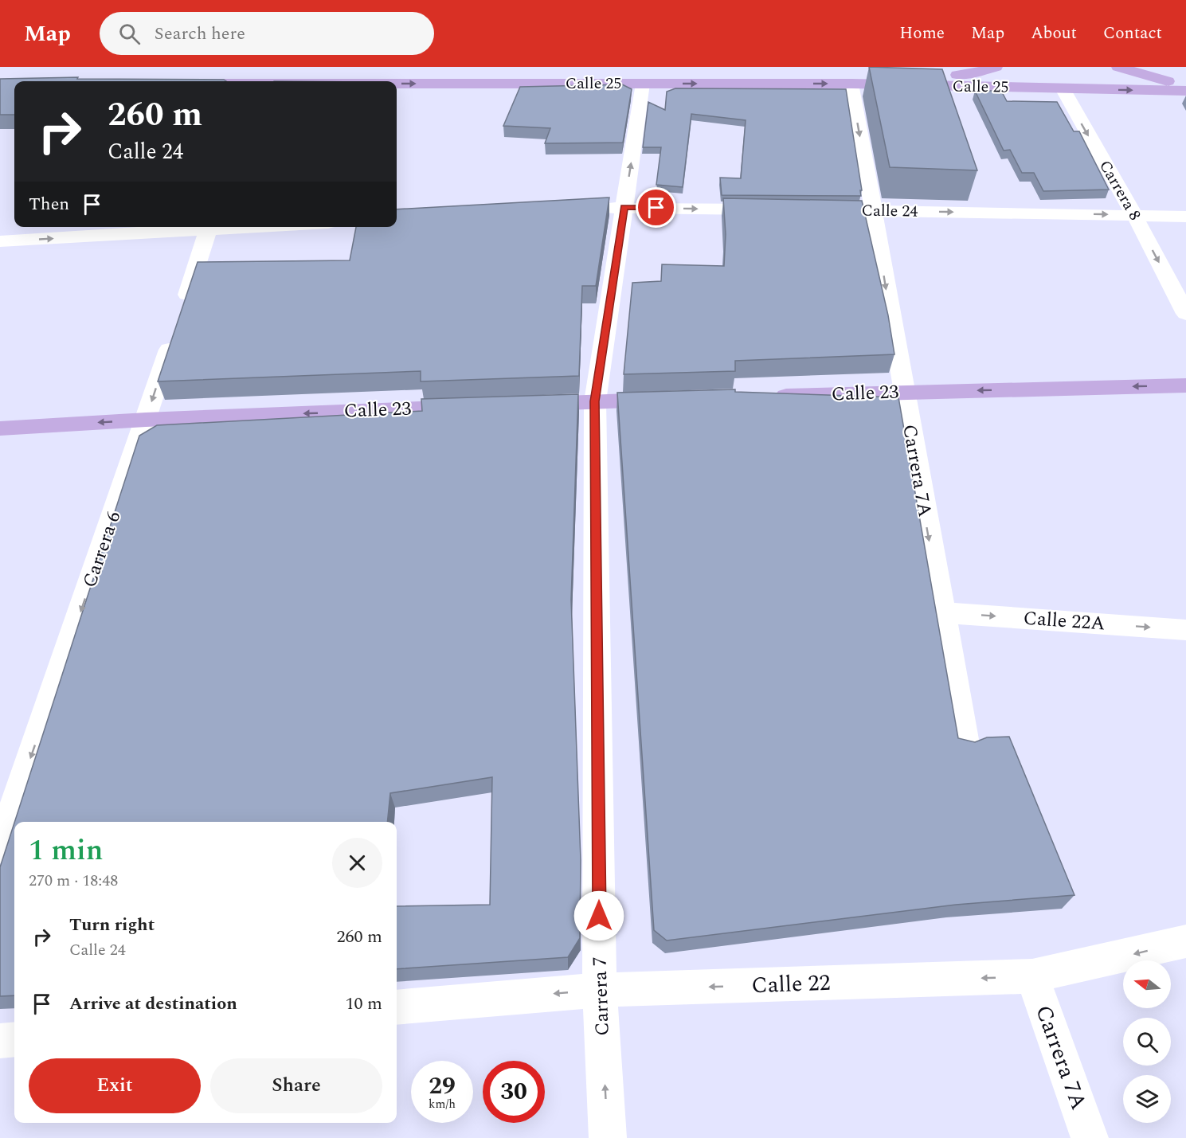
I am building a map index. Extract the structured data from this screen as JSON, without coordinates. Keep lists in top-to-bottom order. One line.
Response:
{"streets":{"main road":["Calle 25","Carrera 8","Calle 23"],"street":["Calle 24","Carrera 7A","Carrera 6","Calle 22A","Calle 22","Carrera 7"]},"crossings":[["Calle 25","Carrera 8"],["Calle 25","Carrera 7A"],["Calle 25","Carrera 7"],["Carrera 8","Calle 24"],["Calle 24","Carrera 7A"],["Calle 23","Carrera 7A"],["Calle 23","Carrera 6"],["Carrera 7A","Calle 22A"],["Carrera 7A","Calle 22"],["Calle 22","Carrera 7"]],"one_way":["Calle 25","Carrera 8","Calle 24","Calle 23","Carrera 7A","Carrera 6","Calle 22A","Calle 22"],"north":"left","page":{"header":"Map","search":"Search here","nav":["Home","Map","About","Contact"],"turn":["260 m","Calle 24"],"then":"Then","heading":["1 min","270 m · 18:48"],"list":[{"name":"Turn right","note":"Calle 24","value":"260 m"},{"name":"Arrive at destination","value":"10 m"}],"buttons":["Exit","Share"],"speed":"29 km/h","limit":"30"}}
